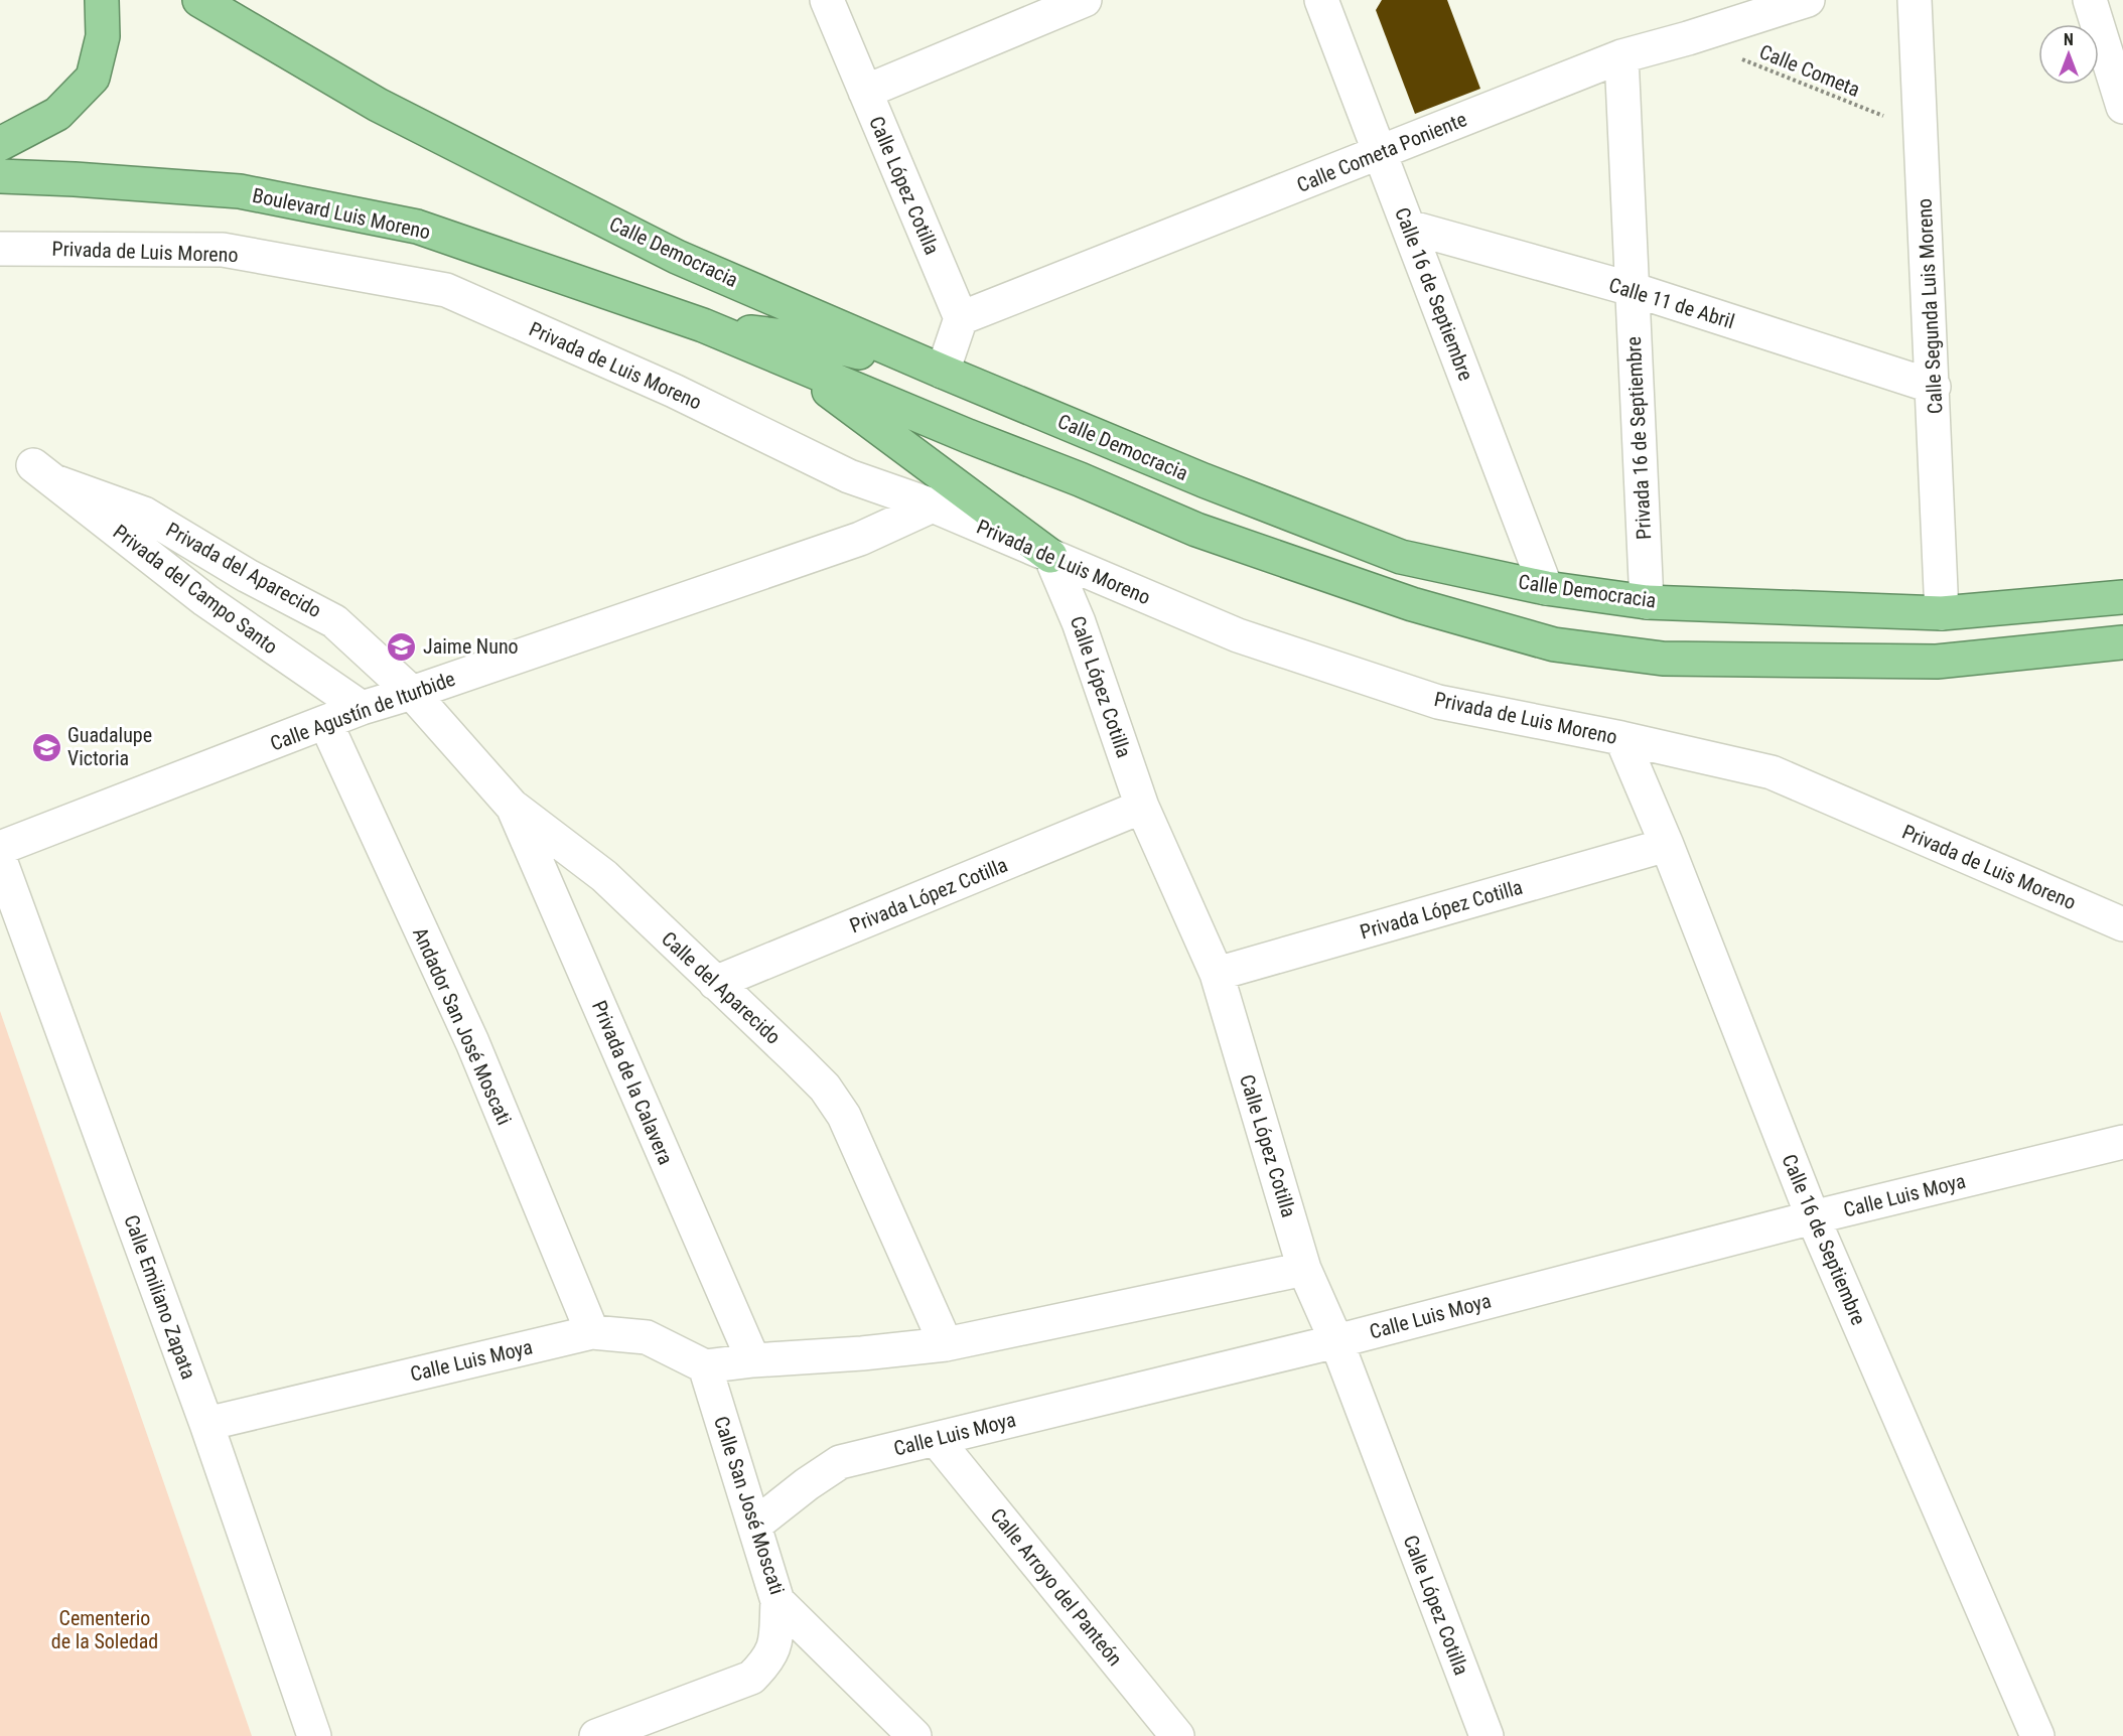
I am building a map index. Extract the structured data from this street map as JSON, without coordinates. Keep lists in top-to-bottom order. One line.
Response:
{"streets":{"highway":["Boulevard Luis Moreno","Calle Democracia"],"street":["Calle Cometa Poniente","Calle López Cotilla","Privada de Luis Moreno","Calle 16 de Septiembre","Calle 11 de Abril","Calle Segunda Luis Moreno","Privada 16 de Septiembre","Privada del Aparecido","Privada del Campo Santo","Calle Agustín de Iturbide","Privada López Cotilla","Calle del Aparecido","Andador San José Moscati","Privada de la Calavera","Calle Luis Moya","Calle Emiliano Zapata","Calle San José Moscati","Calle Arroyo del Panteón"],"path":["Calle Cometa"]},"crossings":[["Calle Cometa","Calle Cometa Poniente"],["Calle Cometa","Calle Segunda Luis Moreno"],["Calle Cometa Poniente","Calle López Cotilla"],["Calle Cometa Poniente","Calle 16 de Septiembre"],["Calle Cometa Poniente","Privada 16 de Septiembre"],["Calle López Cotilla","Privada de Luis Moreno"],["Calle López Cotilla","Privada López Cotilla"],["Calle López Cotilla","Calle Luis Moya"],["Privada de Luis Moreno","Calle 16 de Septiembre"],["Privada de Luis Moreno","Calle Agustín de Iturbide"],["Calle Democracia","Calle 16 de Septiembre"],["Calle Democracia","Calle Segunda Luis Moreno"],["Calle Democracia","Privada 16 de Septiembre"],["Calle 16 de Septiembre","Calle 11 de Abril"],["Calle 16 de Septiembre","Privada López Cotilla"],["Calle 16 de Septiembre","Calle Luis Moya"],["Calle 11 de Abril","Calle Segunda Luis Moreno"],["Calle 11 de Abril","Privada 16 de Septiembre"],["Privada del Aparecido","Privada del Campo Santo"],["Privada del Aparecido","Calle Agustín de Iturbide"],["Privada del Aparecido","Calle del Aparecido"],["Privada del Campo Santo","Calle Agustín de Iturbide"],["Calle Agustín de Iturbide","Calle del Aparecido"],["Calle Agustín de Iturbide","Andador San José Moscati"],["Privada López Cotilla","Calle del Aparecido"],["Calle del Aparecido","Privada de la Calavera"],["Andador San José Moscati","Calle Luis Moya"],["Calle Luis Moya","Calle Emiliano Zapata"],["Calle Luis Moya","Calle San José Moscati"],["Calle Luis Moya","Calle Arroyo del Panteón"]],"parks":["Cementerio de la Soledad"],"places":{"school or university":["Jaime Nuno","Guadalupe Victoria"]},"north":"top"}
